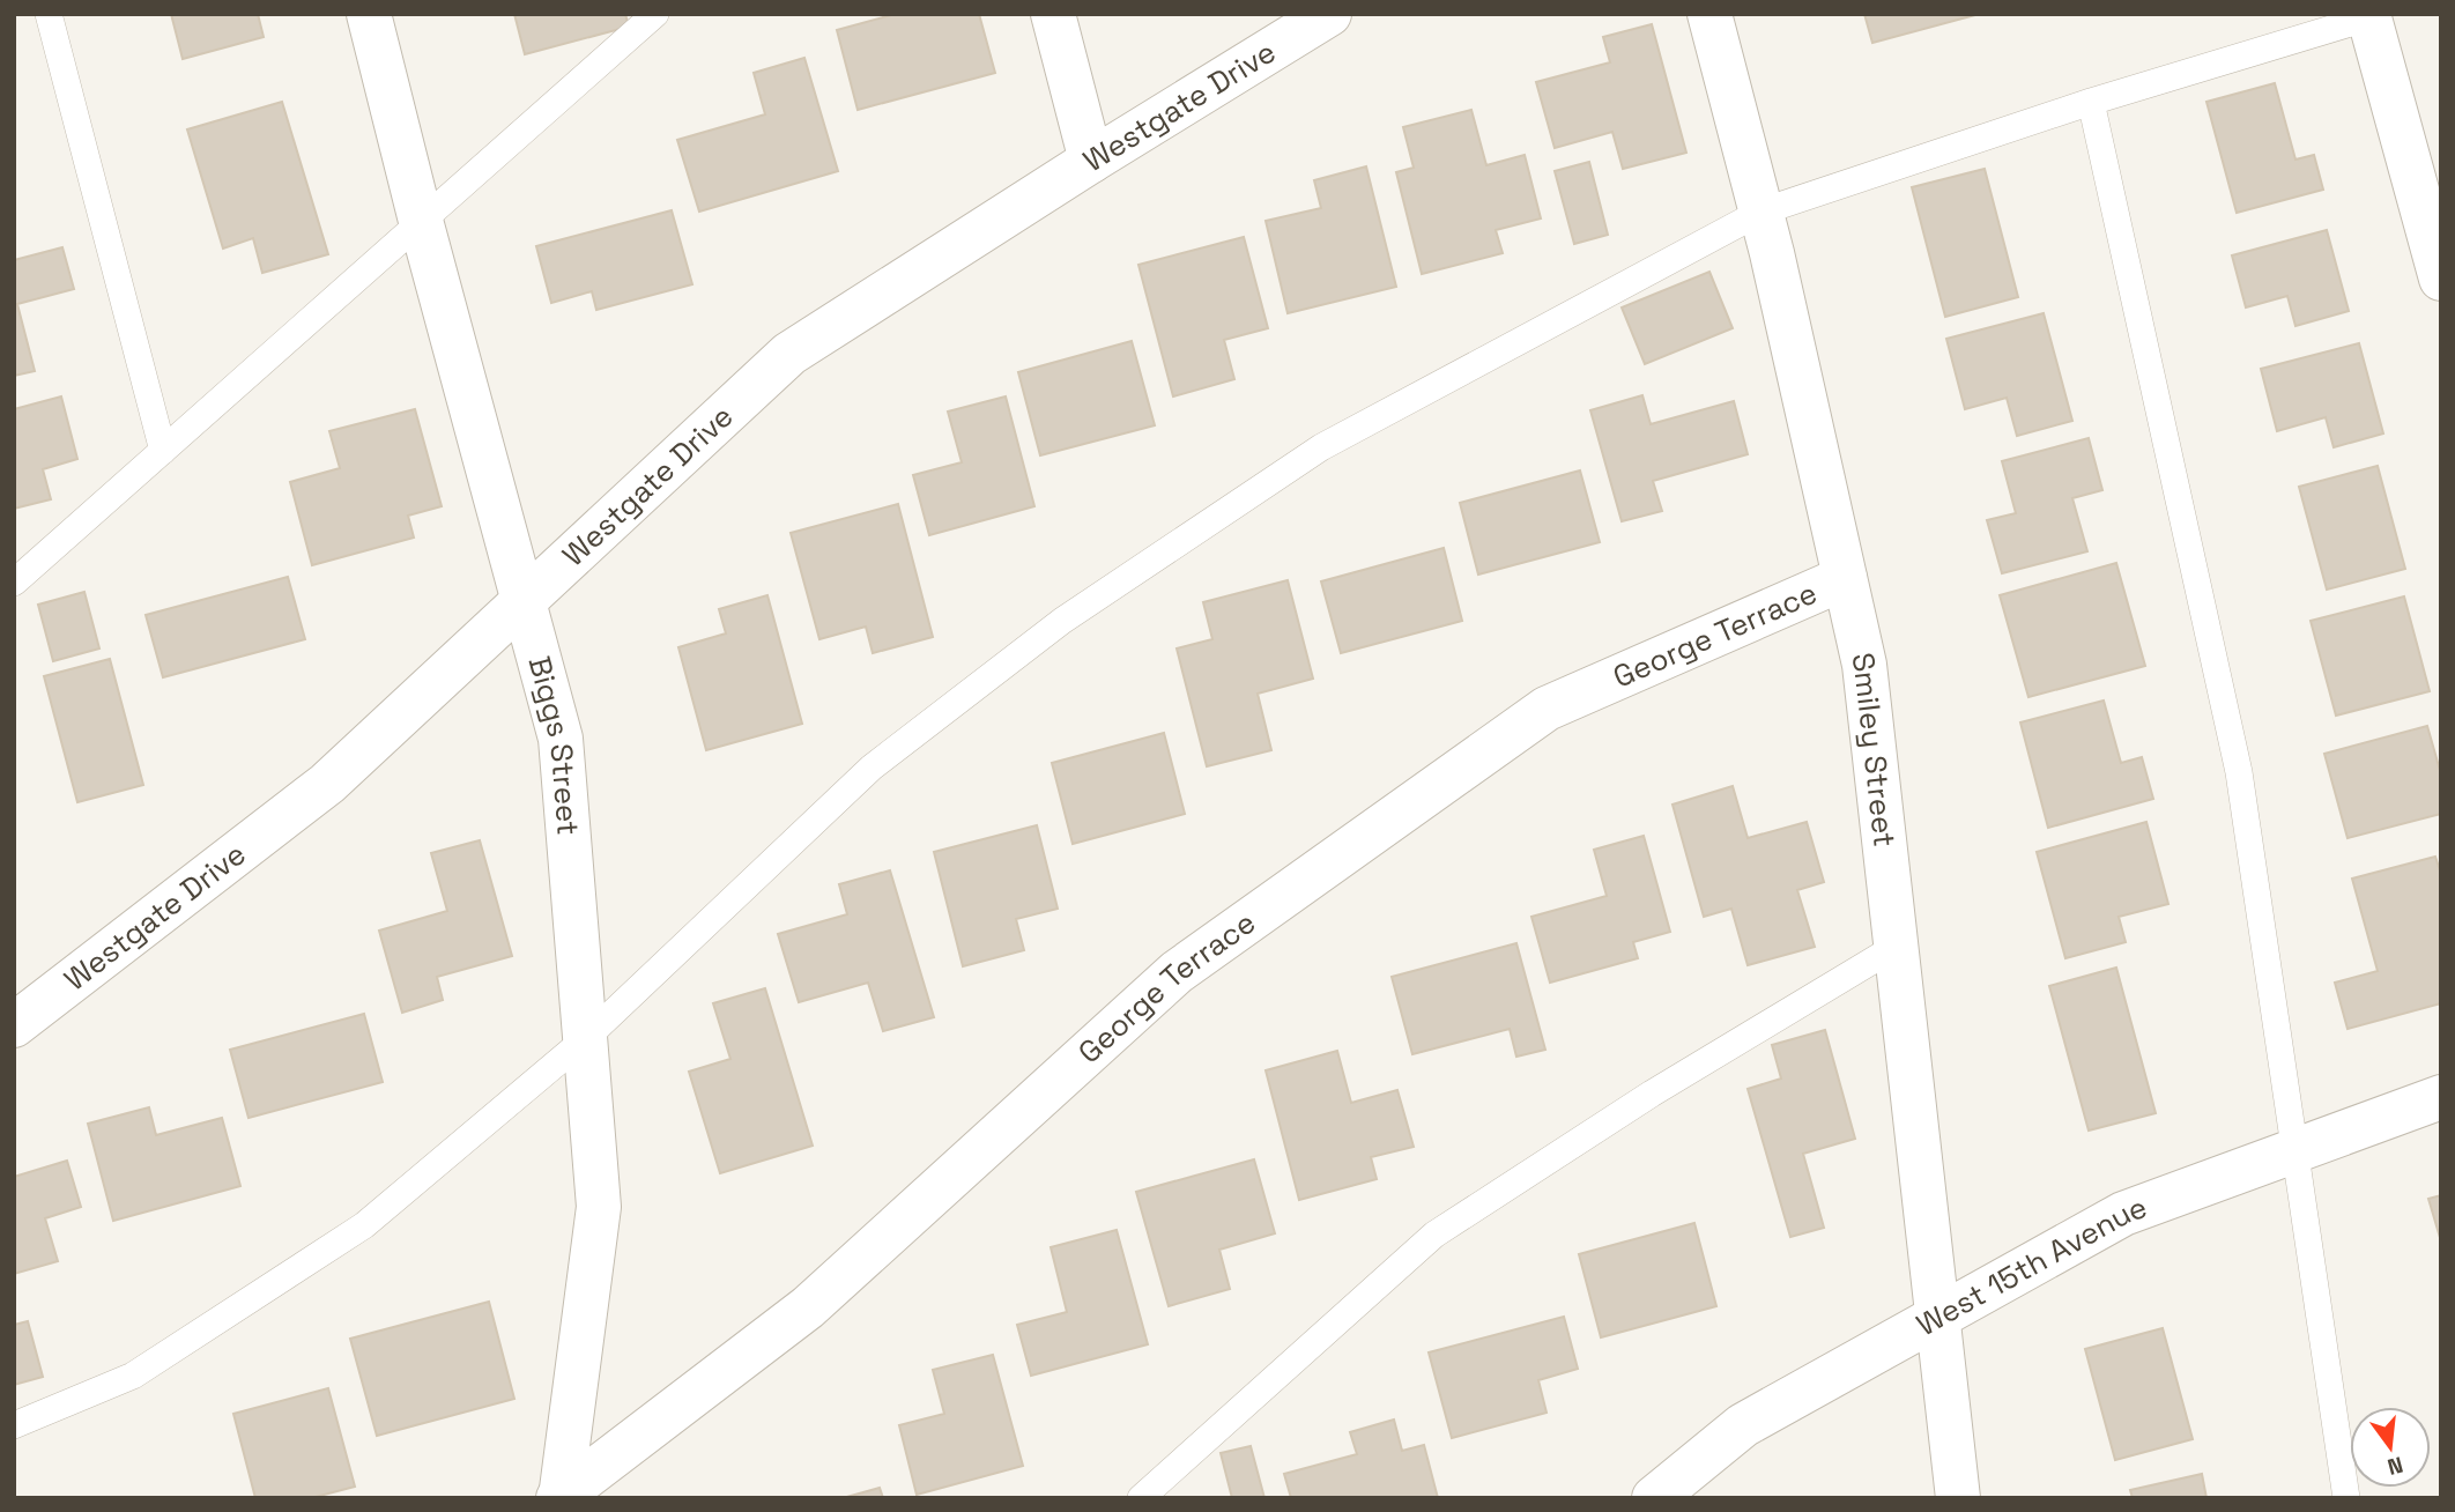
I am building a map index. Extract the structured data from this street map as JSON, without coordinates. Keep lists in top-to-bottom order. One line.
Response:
{"streets":{"street":["Westgate Drive","George Terrace","Biggs Street","Smiley Street","West 15th Avenue"]},"crossings":[["Westgate Drive","Biggs Street"],["George Terrace","Biggs Street"],["George Terrace","Smiley Street"],["Smiley Street","West 15th Avenue"]],"north":"bottom"}
